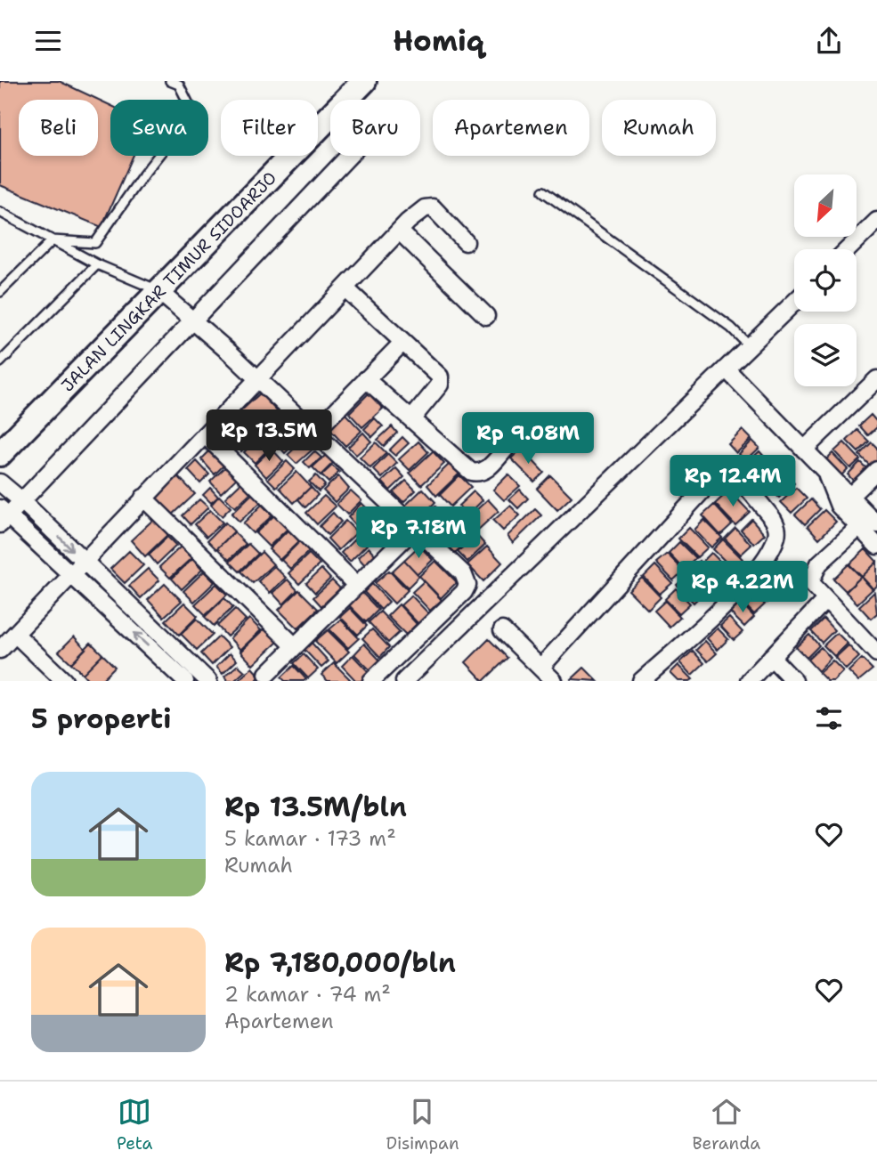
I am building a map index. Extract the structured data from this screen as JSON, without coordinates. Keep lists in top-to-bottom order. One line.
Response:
{"streets":{"main road":["JALAN LINGKAR TIMUR SIDOARJO"]},"north":"bottom left","page":{"header":"Homiq","chip":["Beli","Sewa","Filter","Baru","Apartemen","Rumah"],"price":["Rp 13.5M","Rp 9.08M","Rp 12.4M","Rp 7.18M","Rp 4.22M"],"heading":"5 properti","list":[{"name":"Rp 13.5M/bln","note":"5 kamar · 173 m² · Rumah"},{"name":"Rp 7,180,000/bln","note":"2 kamar · 74 m² · Apartemen"}],"tabs":["Peta","Disimpan","Beranda"]}}
